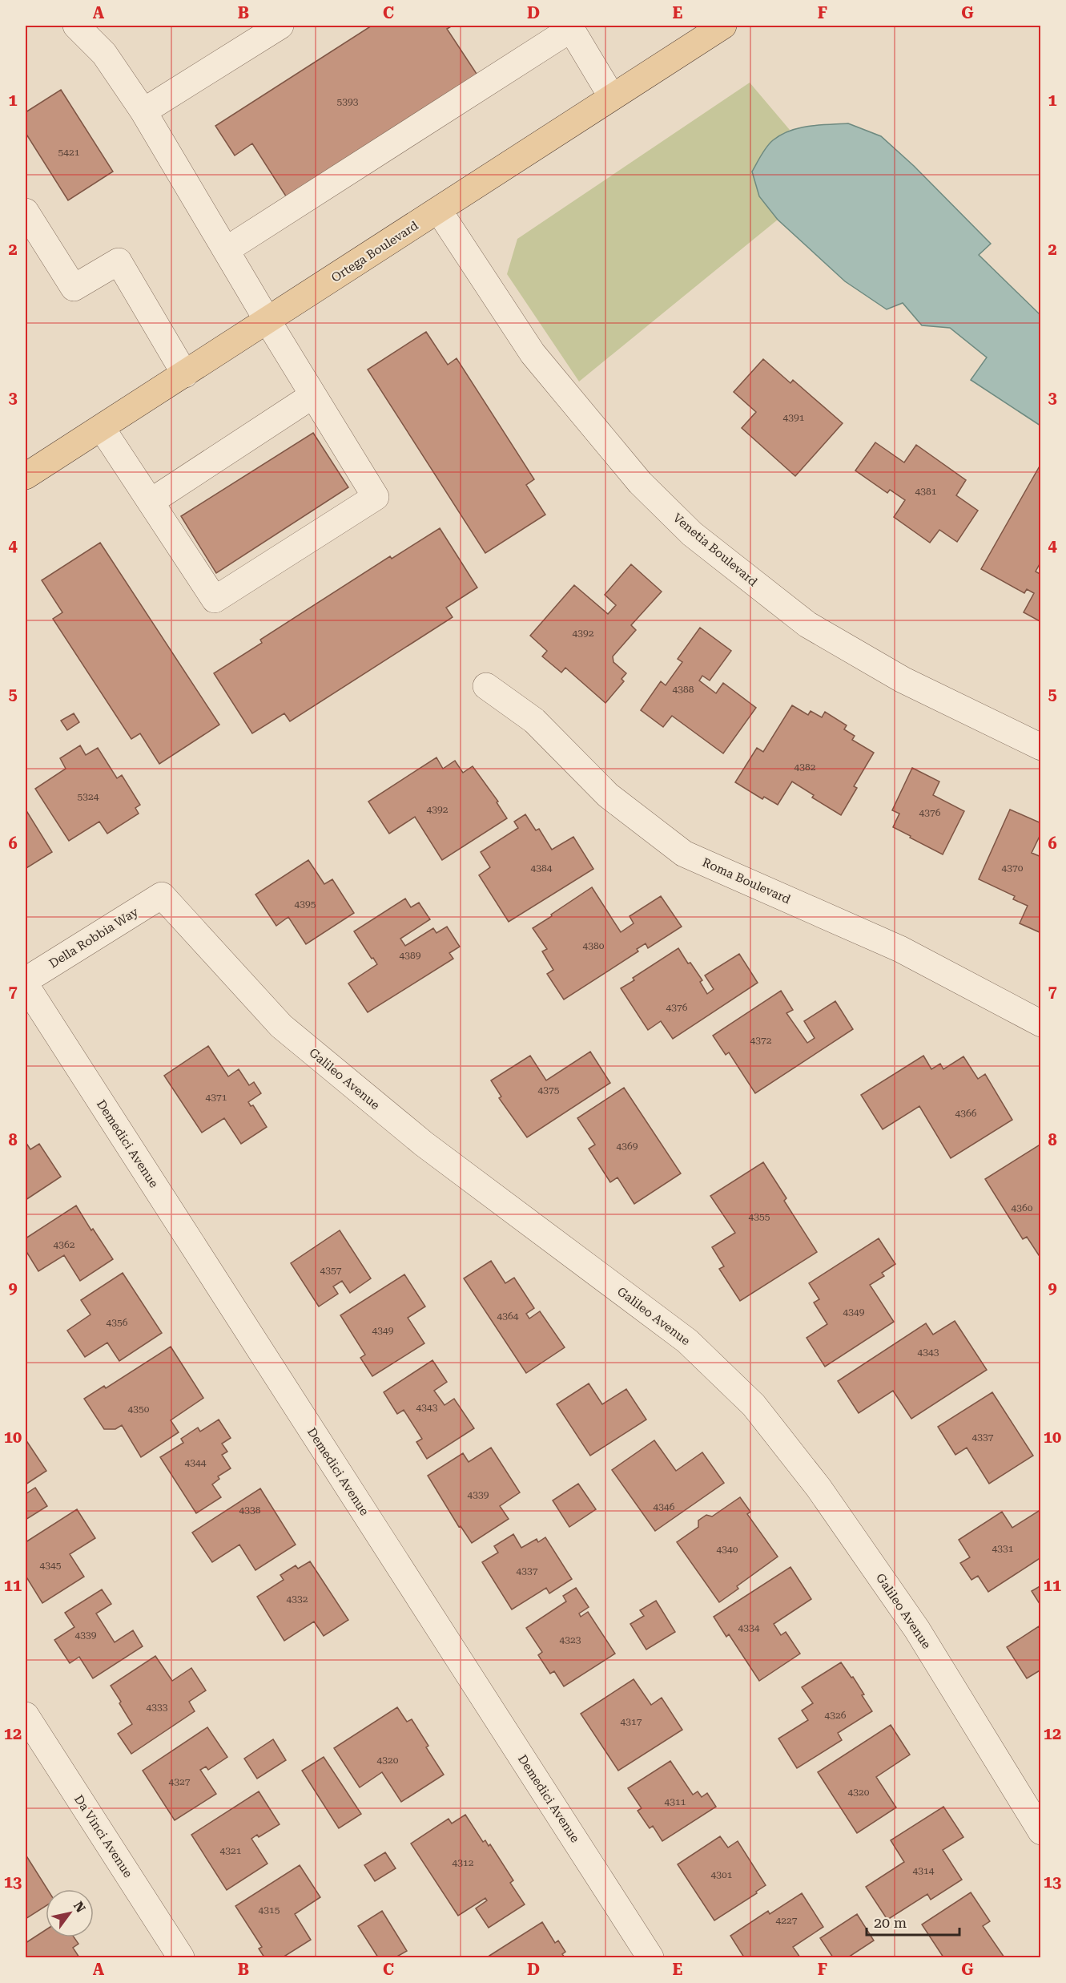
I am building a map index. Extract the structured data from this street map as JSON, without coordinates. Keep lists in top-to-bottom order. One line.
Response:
{"streets":{"main road":["Ortega Boulevard"],"street":["Venetia Boulevard","Roma Boulevard","Della Robbia Way","Galileo Avenue","Demedici Avenue","Da Vinci Avenue"]},"crossings":[["Ortega Boulevard","Venetia Boulevard"],["Della Robbia Way","Galileo Avenue"]],"house_numbers":["5393","5421","4391","4381","4392","4388","4382","5324","4392","4376","4384","4370","4395","4380","4389","4376","4372","4375","4371","4366","4369","4360","4355","4362","4357","4349","4364","4356","4349","4343","4343","4350","4337","4344","4339","4346","4338","4331","4340","4345","4337","4332","4334","4339","4323","4333","4326","4317","4320","4327","4320","4311","4321","4312","4314","4301","4315","4227"],"scale_bar":"20 m","north":"top right","grid":{"columns":["A","B","C","D","E","F","G"],"rows":["1","2","3","4","5","6","7","8","9","10","11","12","13"]}}
